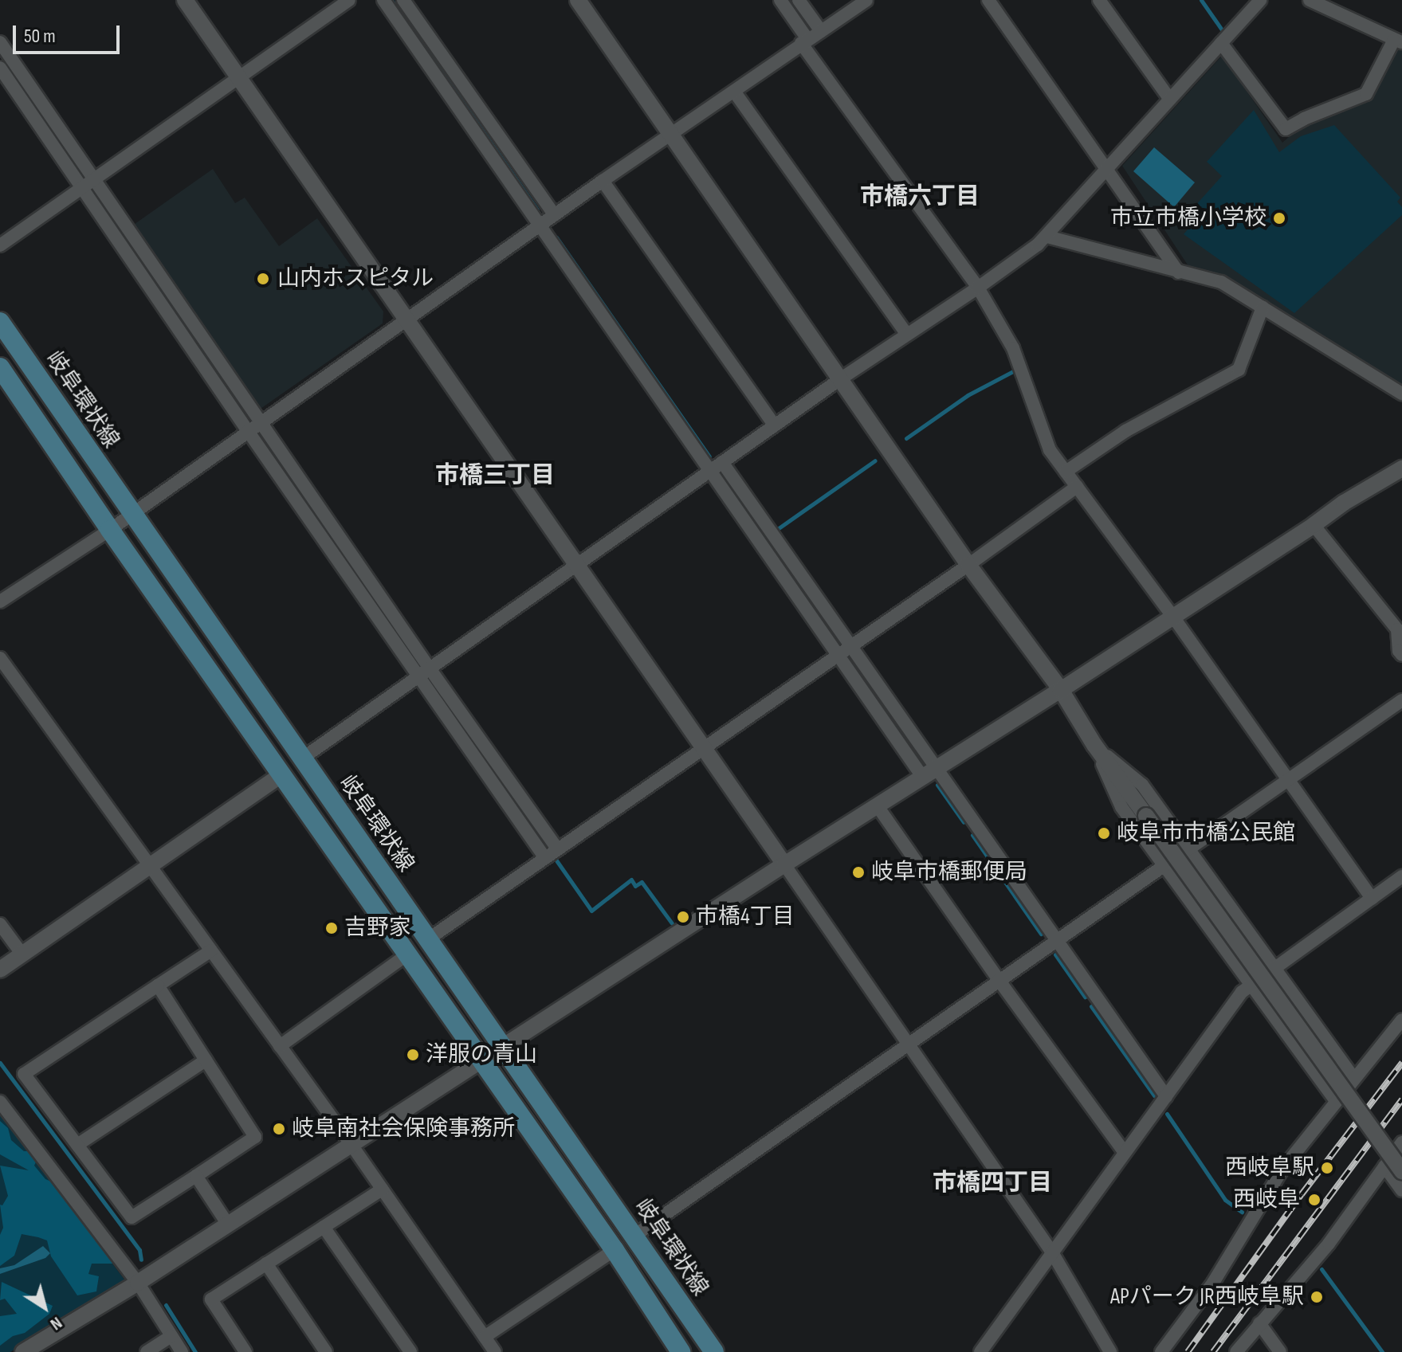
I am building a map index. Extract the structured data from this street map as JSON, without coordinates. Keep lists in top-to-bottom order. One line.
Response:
{"streets":{"main road":["岐阜環状線"]},"districts":["市橋六丁目","市橋三丁目","市橋四丁目"],"places":["市立市橋小学校","山内ホスピタル","岐阜市市橋公民館","岐阜市橋郵便局","市橋4丁目","吉野家","洋服の青山","岐阜南社会保険事務所","西岐阜駅","西岐阜","APパーク JR西岐阜駅"],"scale_bar":"50 m","north":"bottom right"}
